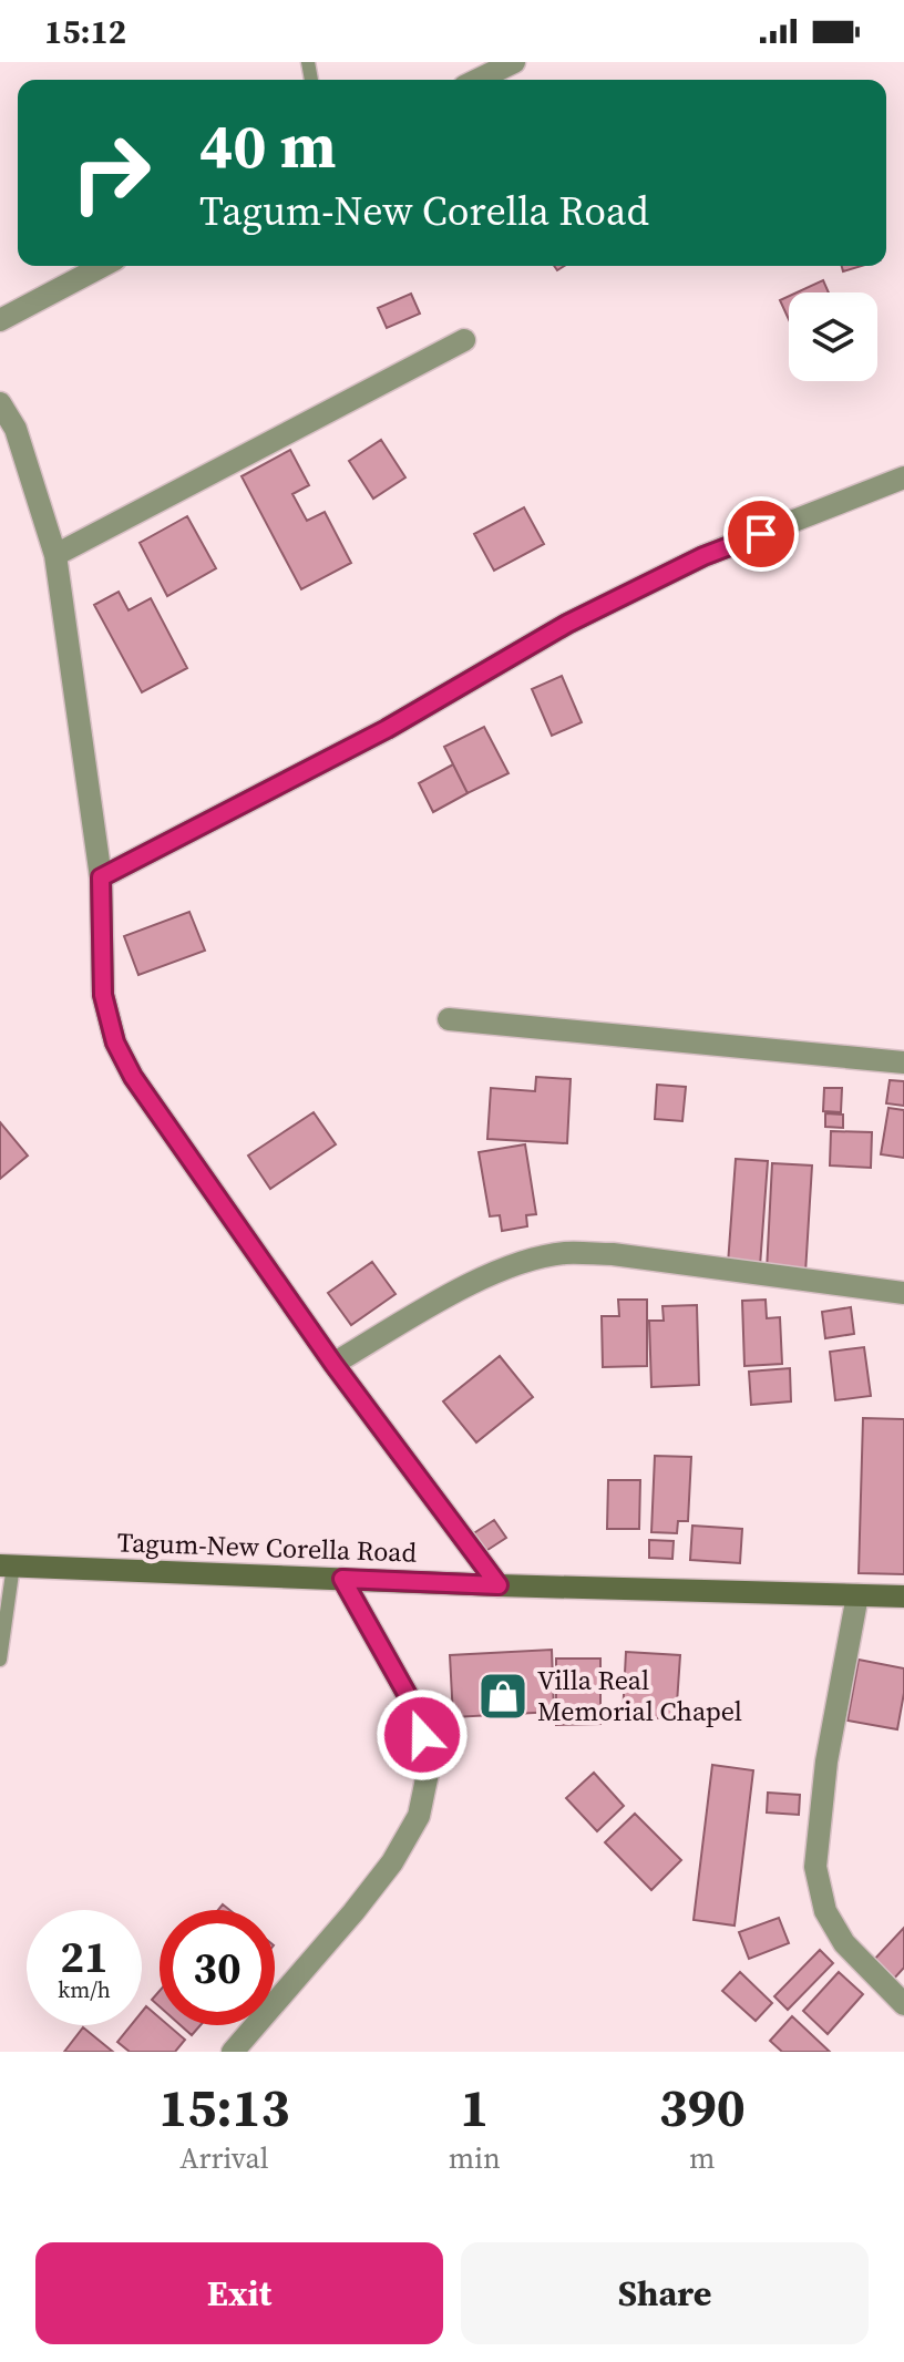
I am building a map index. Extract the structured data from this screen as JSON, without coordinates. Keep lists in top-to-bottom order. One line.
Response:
{"streets":{"main road":["Tagum-New Corella Road"]},"places":{"shop":["Villa Real Memorial Chapel"]},"page":{"status":"15:12","turn":["40 m","Tagum-New Corella Road"],"speed":"21 km/h","limit":"30","eta":["15:13","Arrival","1","min","390","m"],"buttons":["Exit","Share"]}}
